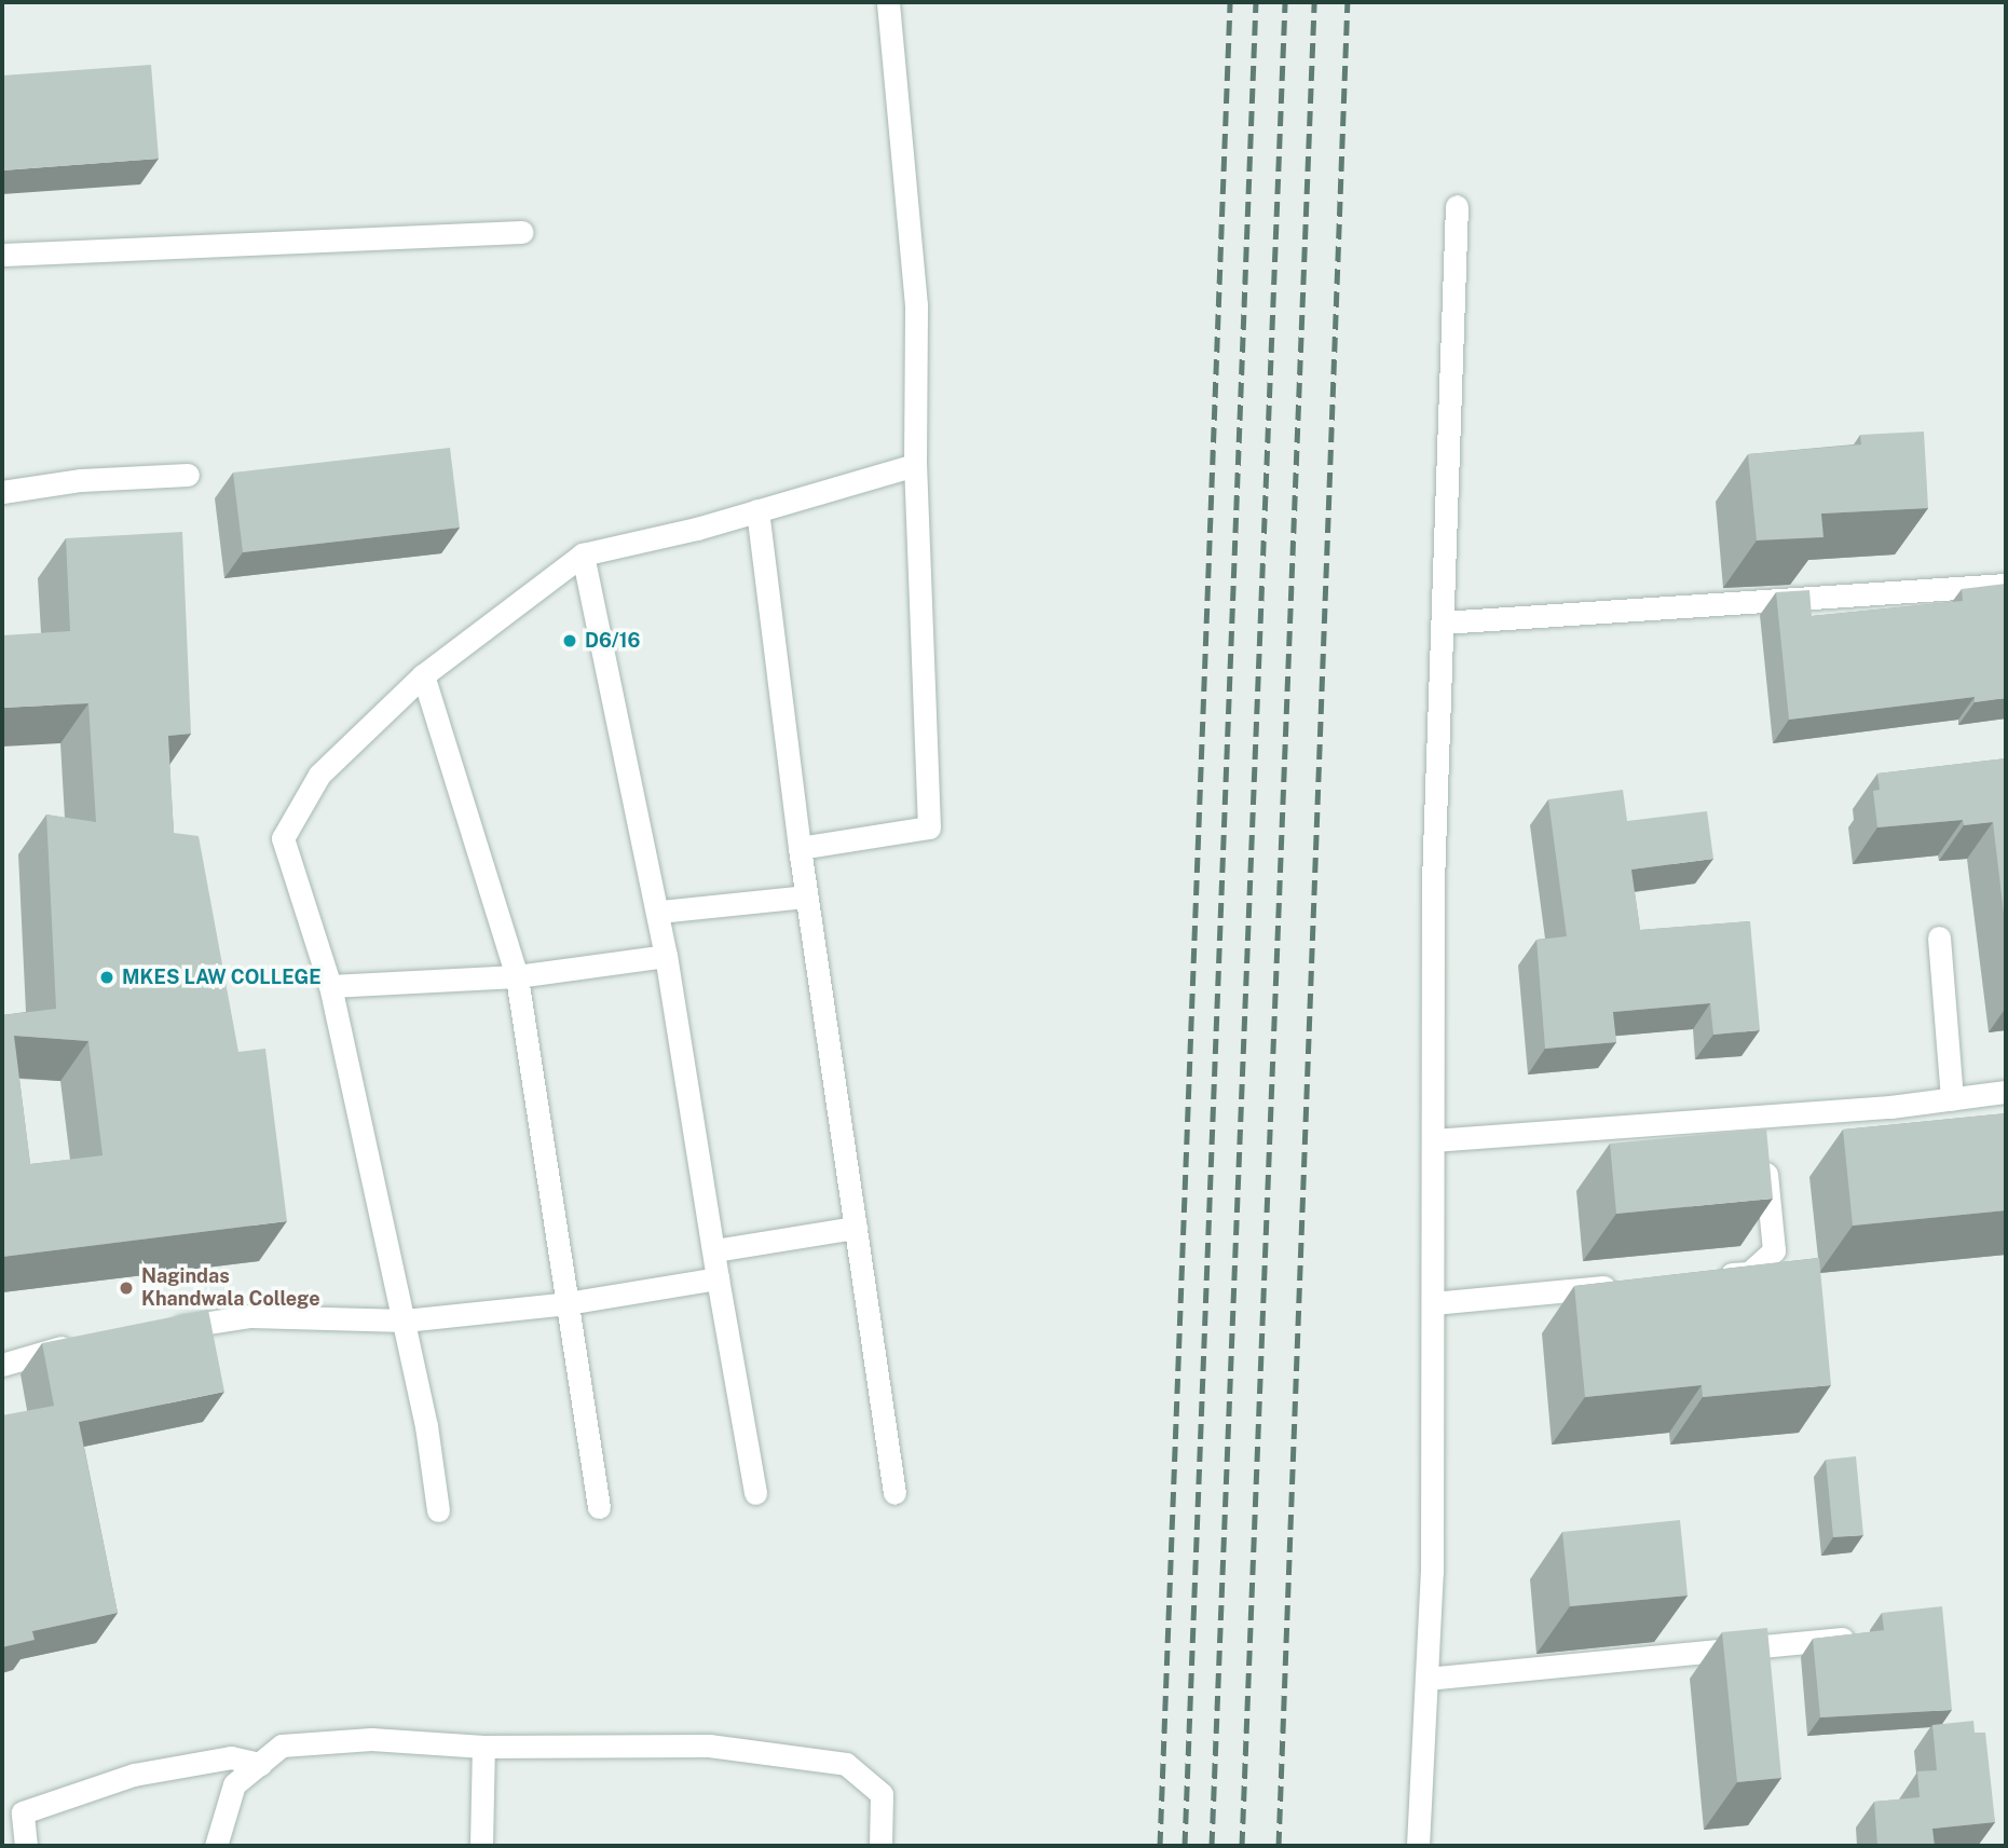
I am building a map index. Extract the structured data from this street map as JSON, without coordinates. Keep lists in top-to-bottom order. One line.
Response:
{"places":["D6/16","MKES LAW COLLEGE","Nagindas Khandwala College"]}
